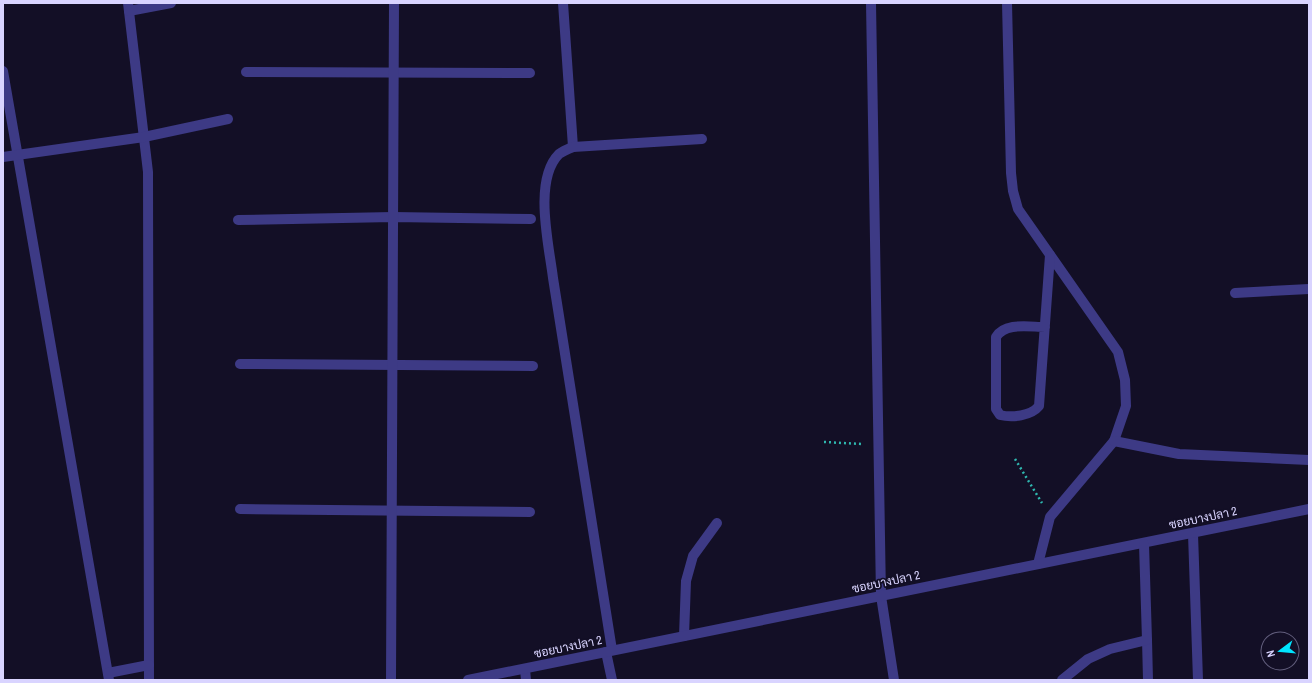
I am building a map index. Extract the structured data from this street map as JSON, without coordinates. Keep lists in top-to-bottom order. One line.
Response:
{"streets":{"street":["ซอยบางปลา 2"]},"north":"left"}
